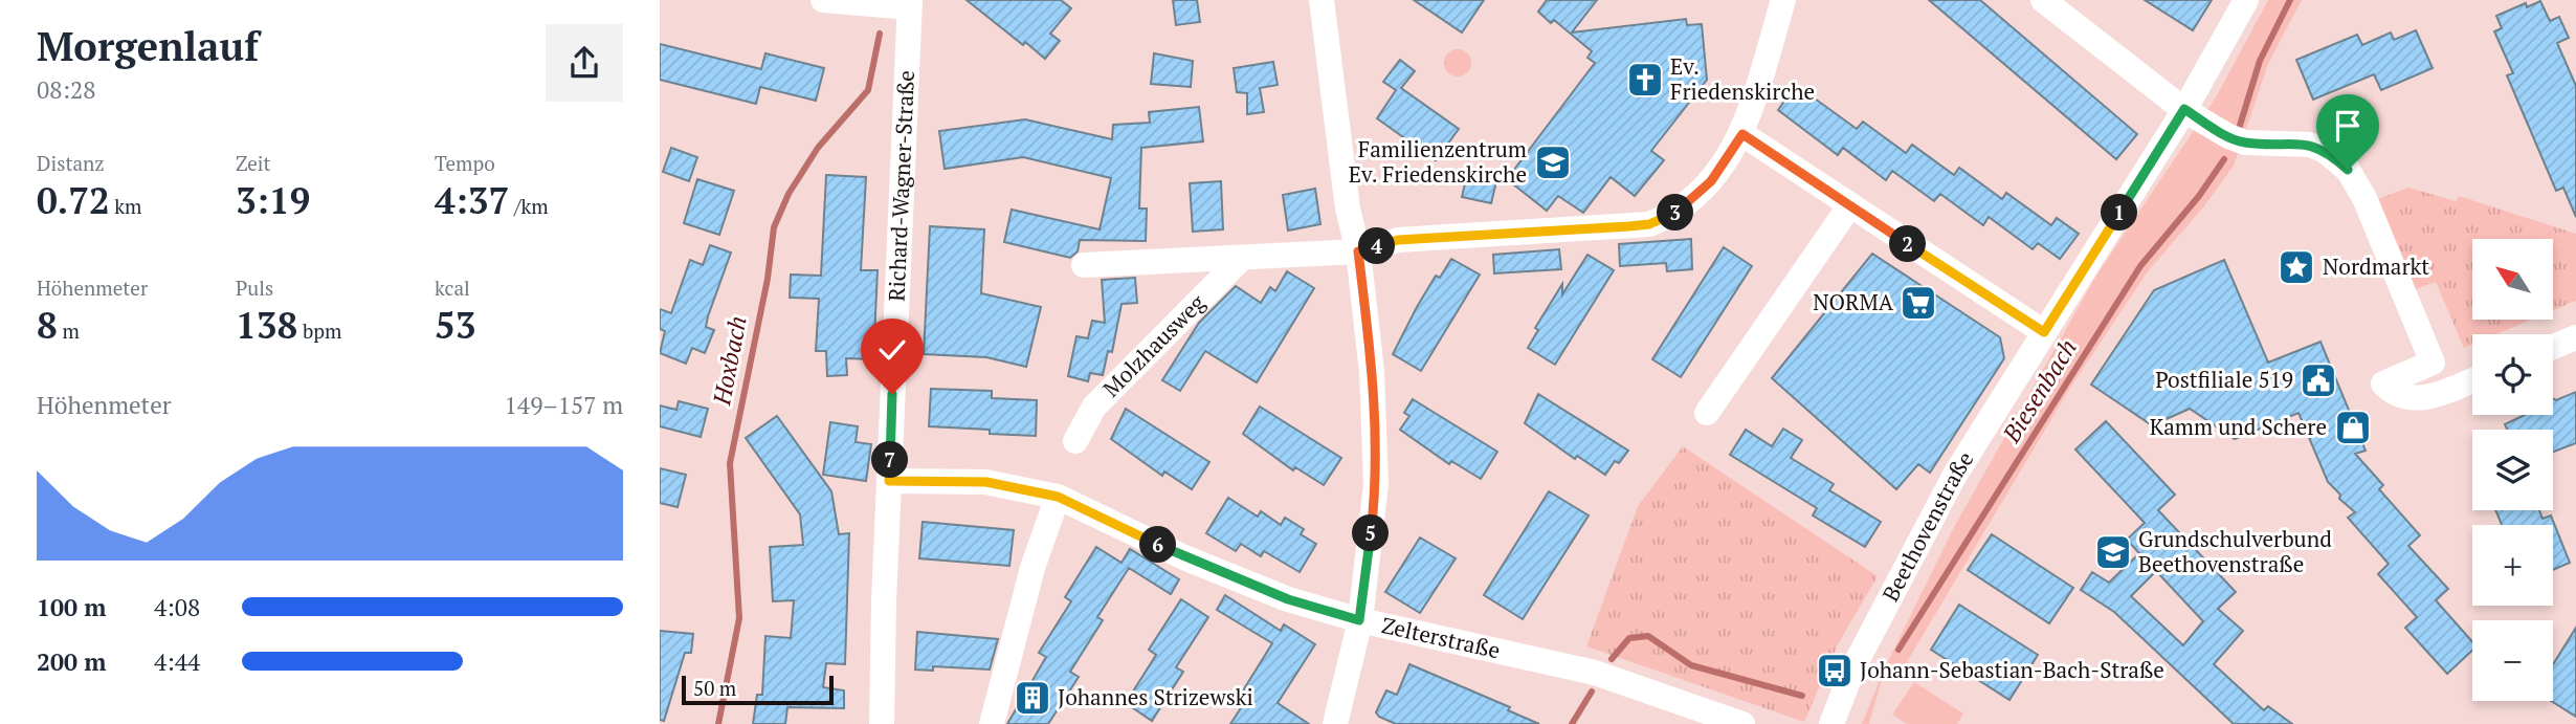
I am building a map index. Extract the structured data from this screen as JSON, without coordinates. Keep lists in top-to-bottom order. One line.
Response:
{"streets":{"street":["Richard-Wagner-Straße","Molzhausweg","Beethovenstraße","Zelterstraße"]},"crossings":[["Richard-Wagner-Straße","Zelterstraße"]],"water":["Hoxbach","Biesenbach"],"places":{"church":["Ev. Friedenskirche"],"school or university":["Familienzentrum Ev. Friedenskirche","Grundschulverbund Beethovenstraße"],"place":["Nordmarkt"],"supermarket":["NORMA"],"public building":["Postfiliale 519"],"shop":["Kamm und Schere"],"bus stop":["Johann-Sebastian-Bach-Straße"],"building":["Johannes Strizewski"]},"scale_bar":"50 m","north":"top left","page":{"heading":["Morgenlauf","08:28"],"stats":[["Distanz","0.72 km"],["Zeit","3:19"],["Tempo","4:37 /km"],["Höhenmeter","8 m"],["Puls","138 bpm"],["kcal","53"]],"pins":["1","3","2","4","7","5","6"],"map_buttons":["+","−"],"chart":["Höhenmeter","149–157 m"],"list":[{"name":"100 m","note":"4:08"},{"name":"200 m","note":"4:44"}],"scale":"50 m"}}
